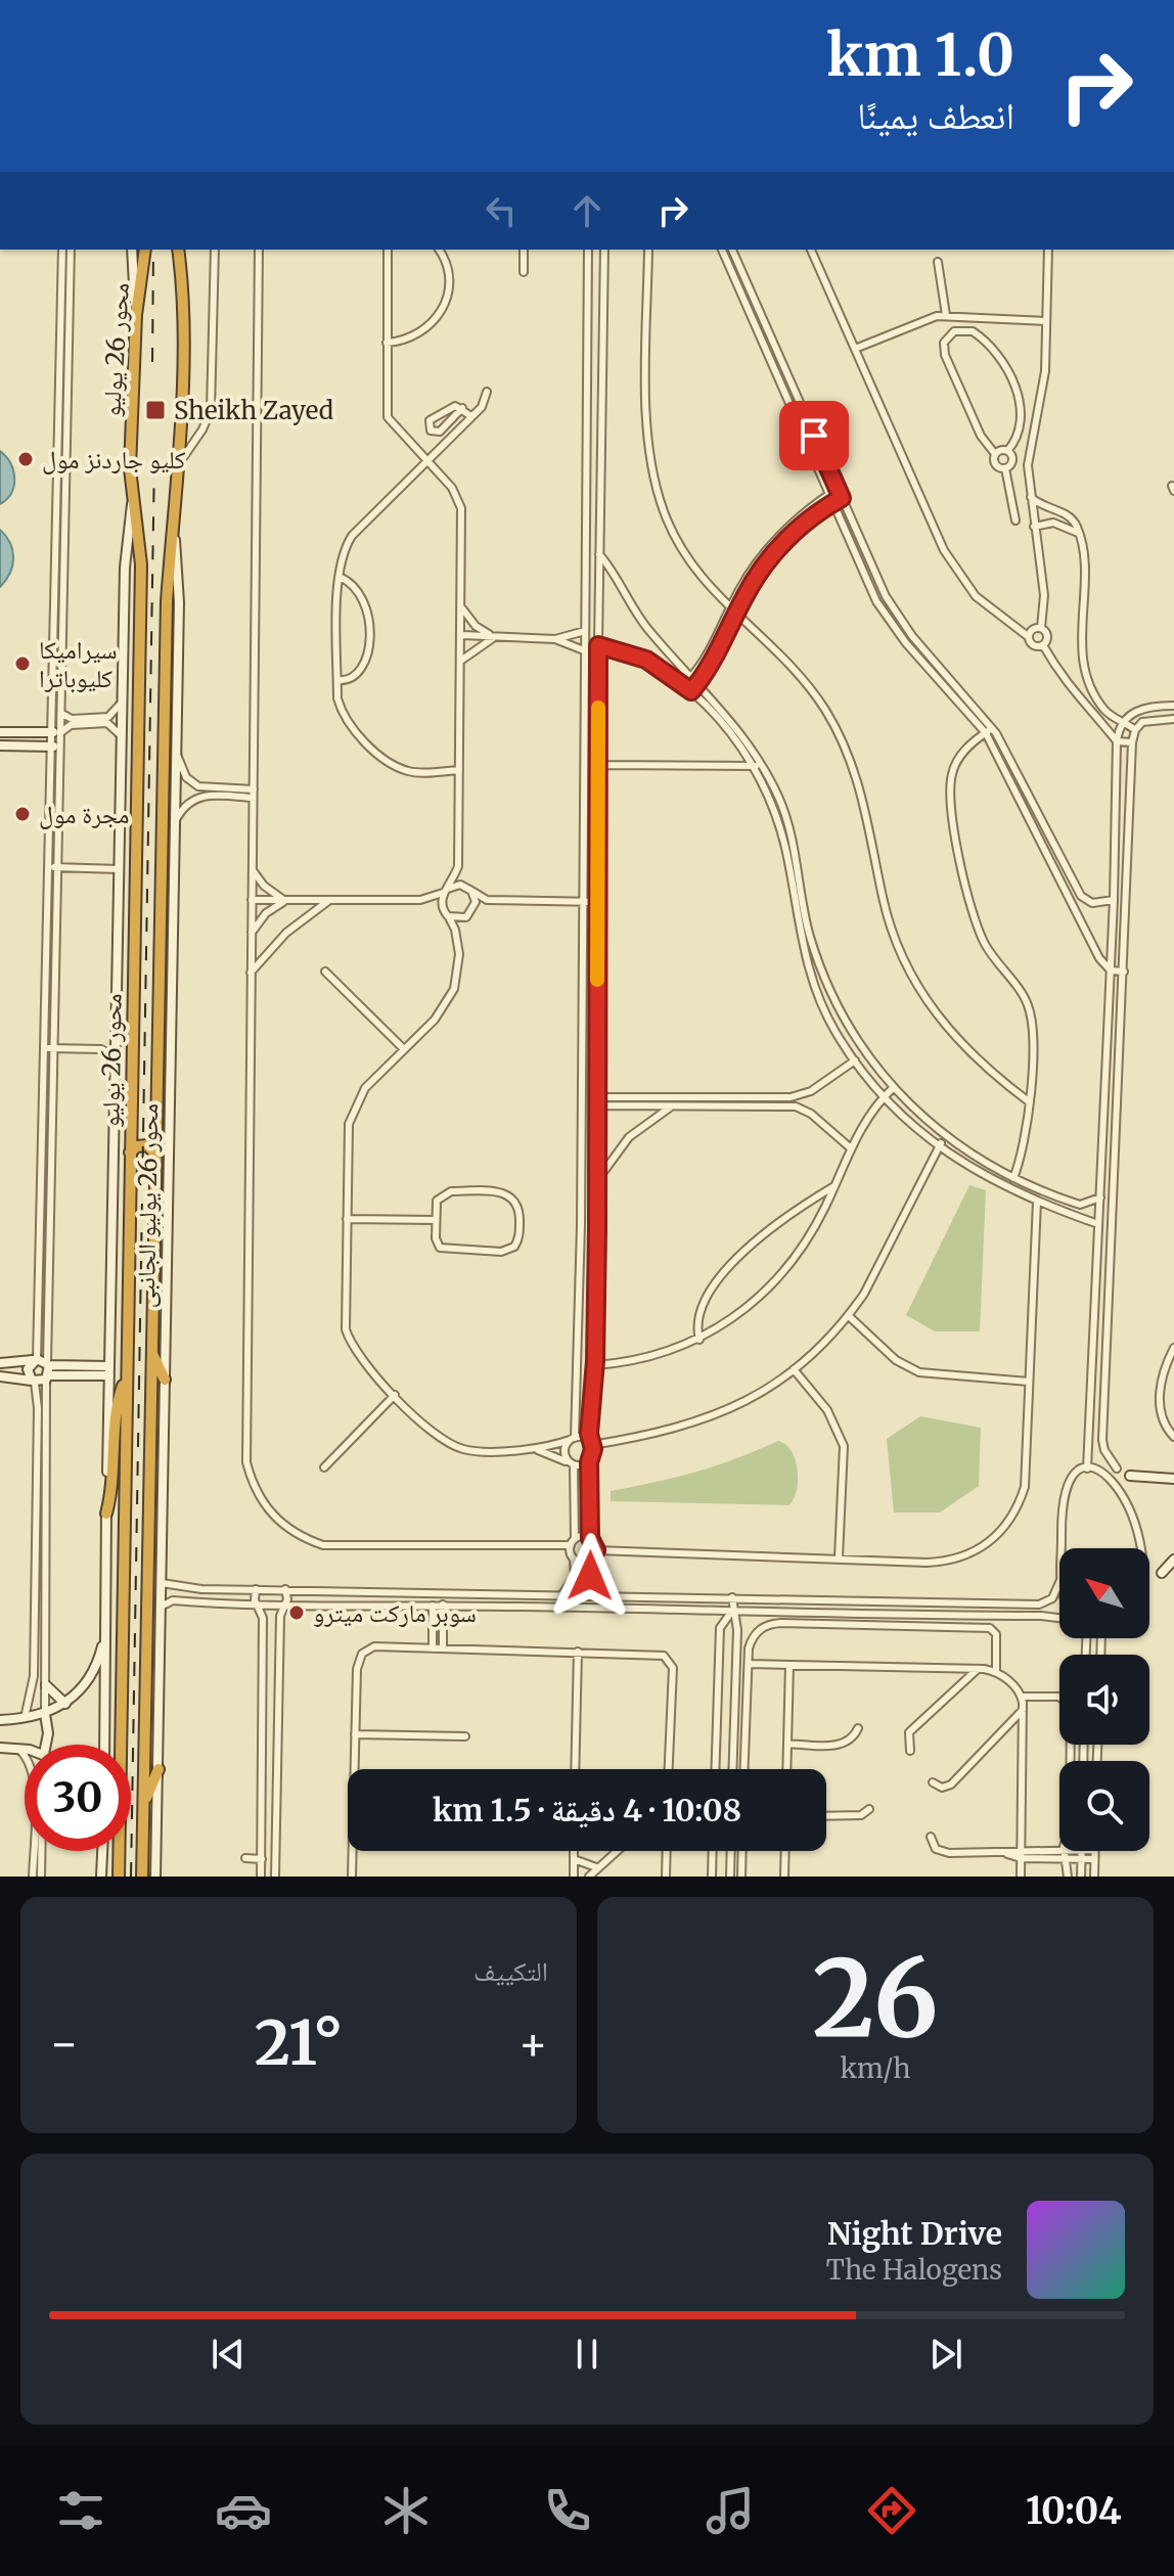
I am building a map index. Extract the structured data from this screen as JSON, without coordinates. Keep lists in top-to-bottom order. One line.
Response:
{"streets":{"highway":["محور 26 يوليو"],"main road":["محور 26 يوليو الجانبى"]},"crossings":[["محور 26 يوليو","محور 26 يوليو الجانبى"]],"places":{"transit":["Sheikh Zayed"],"other":["كليو جاردنز مول","سيراميكا كليوباترا","مجرة مول","سوبر ماركت ميترو"]},"north":"top left","page":{"turn":["1.0 km","انعطف يمينًا"],"limit":"30","trip":"10:08 · 4 دقيقة · 1.5 km","tile":[["26","km/h"],"التكييف"],"heat":["−","21°","+"],"song":["Night Drive","The Halogens"],"tabs":"10:04"}}
